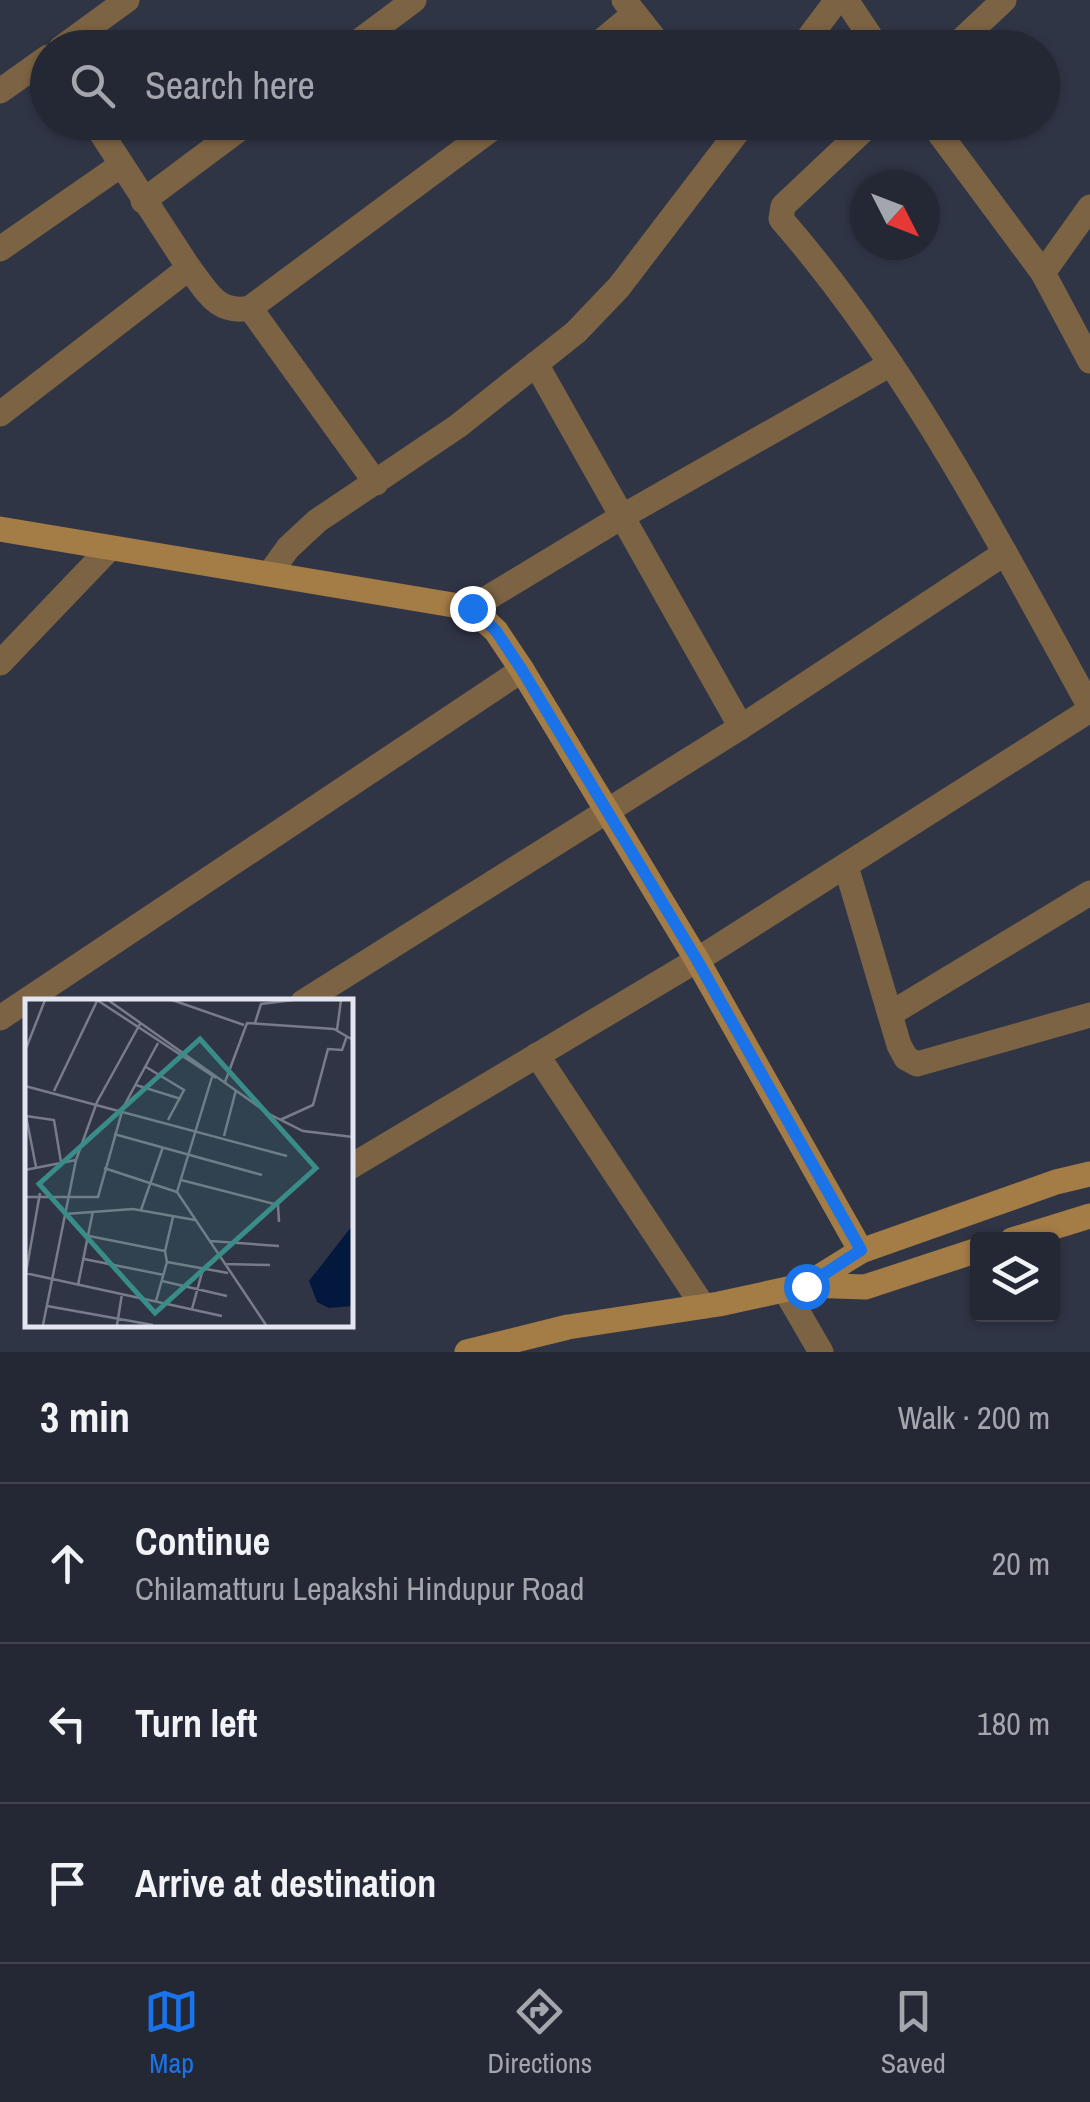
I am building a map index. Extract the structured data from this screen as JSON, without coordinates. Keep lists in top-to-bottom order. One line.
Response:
{"north":"bottom right","page":{"search":"Search here","heading":["3 min","Walk · 200 m"],"list":[["Continue","Chilamatturu Lepakshi Hindupur Road","20 m"],["Turn left","180 m"],"Arrive at destination"],"nav":["Map","Directions","Saved"]}}
